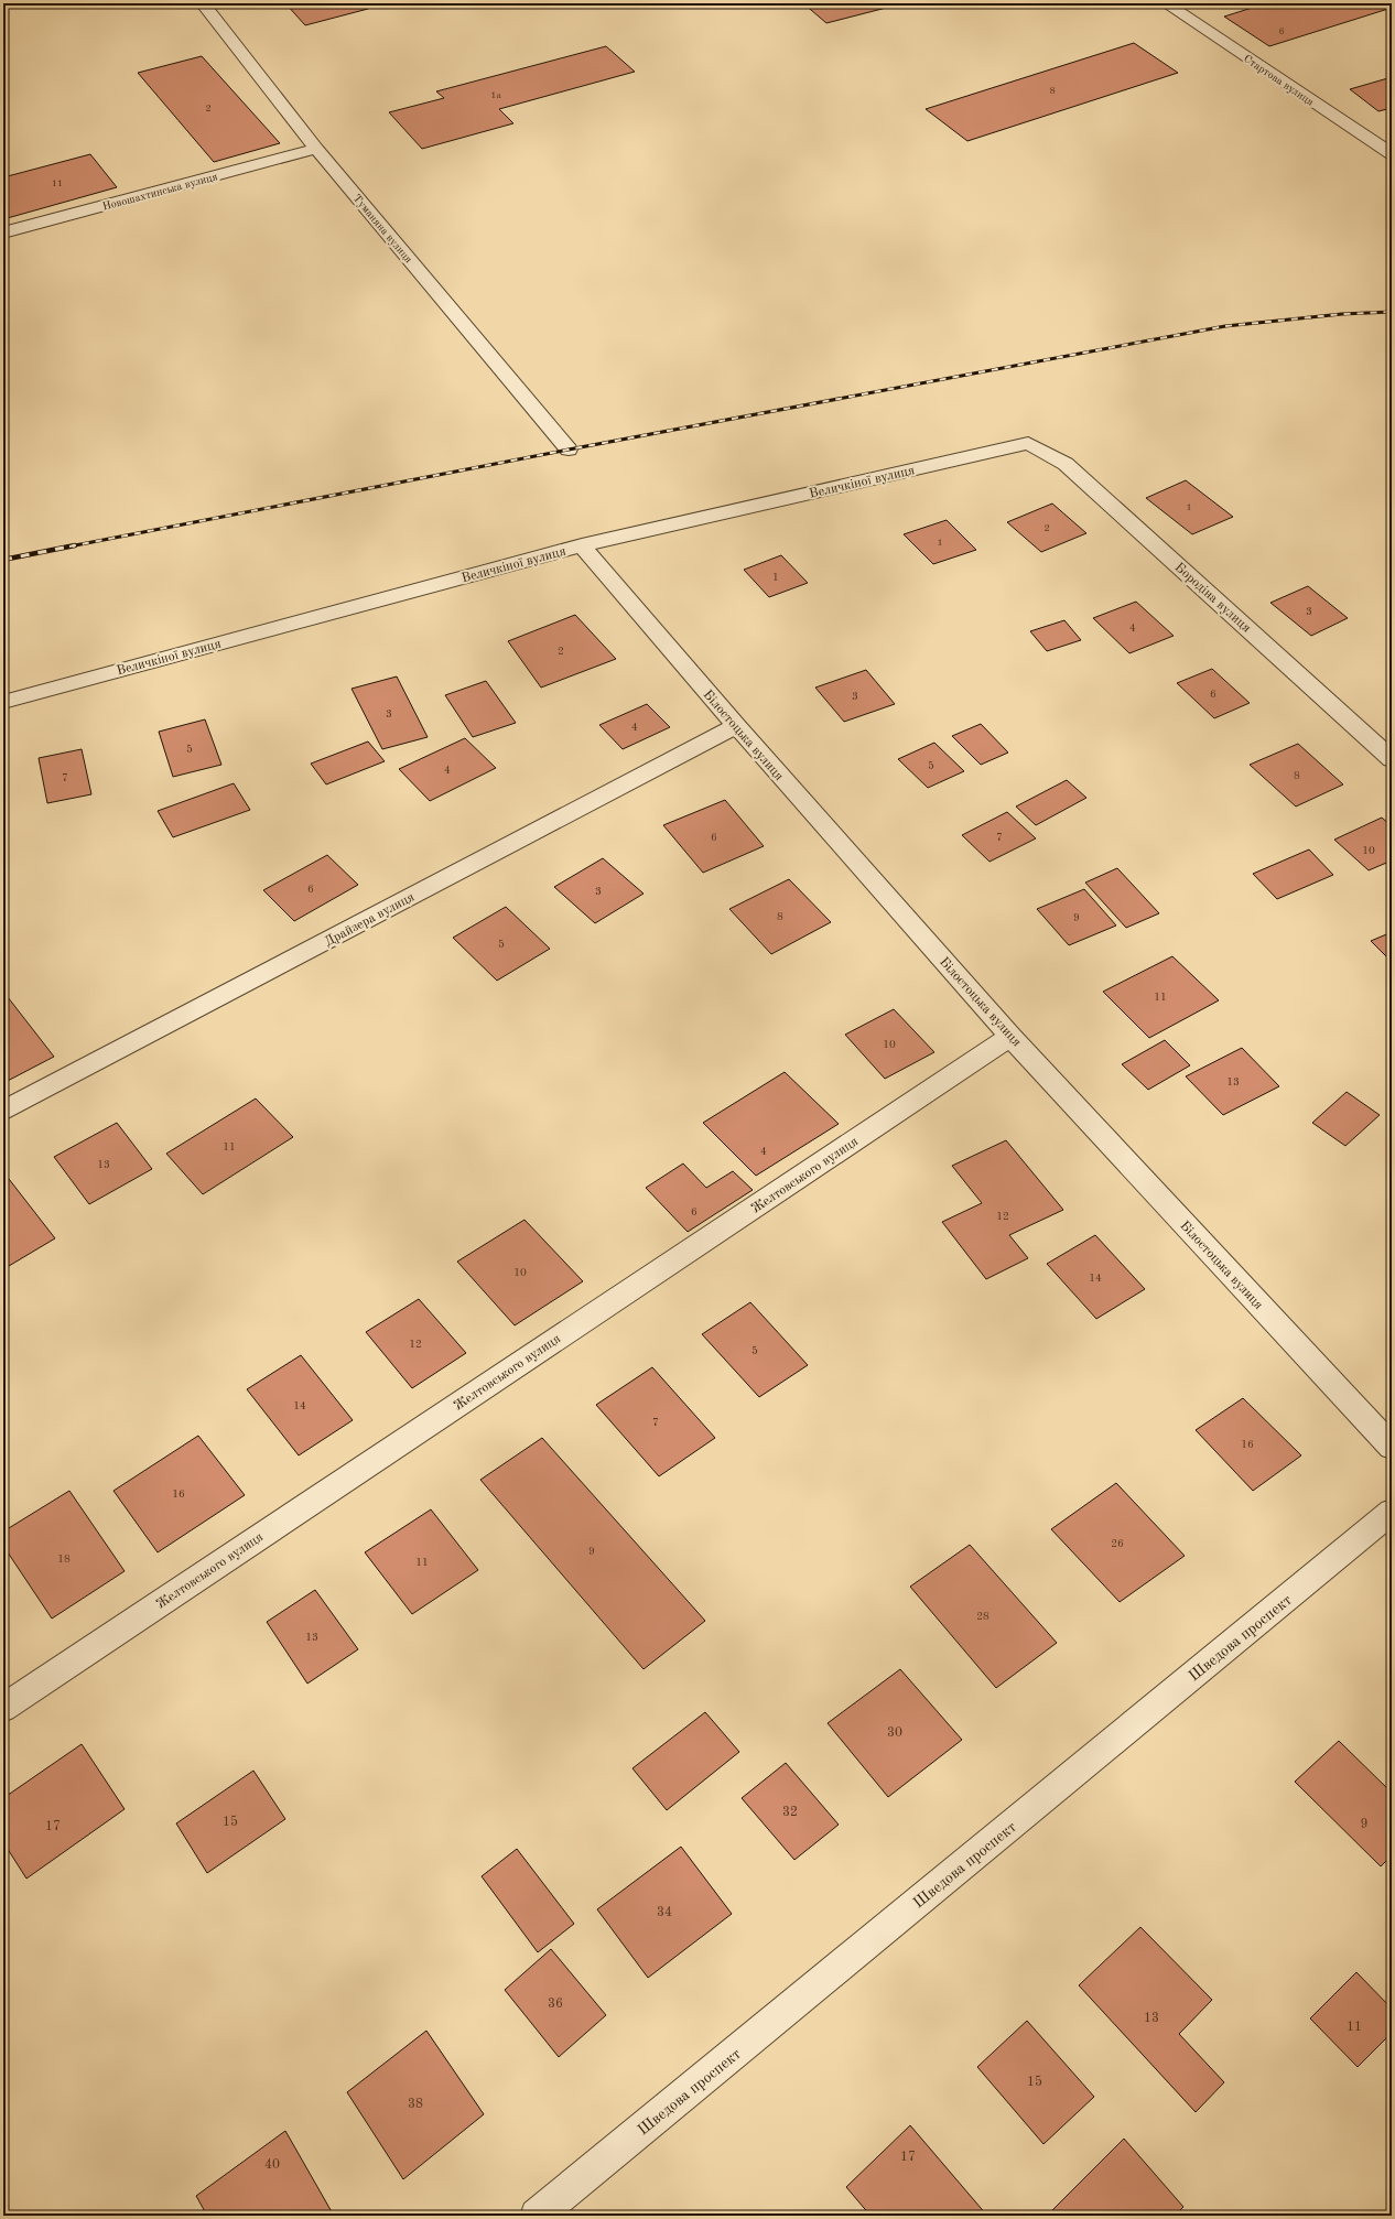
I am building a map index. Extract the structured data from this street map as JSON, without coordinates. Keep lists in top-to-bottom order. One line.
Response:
{"streets":{"street":["Стартова вулиця","Новошахтинська вулиця","Туманяна вулиця","Величкіної вулиця","Бородіна вулиця","Білостоцька вулиця","Драйзера вулиця","Желтовського вулиця","Шведова проспект"]},"crossings":[["Новошахтинська вулиця","Туманяна вулиця"],["Величкіної вулиця","Бородіна вулиця"],["Величкіної вулиця","Білостоцька вулиця"],["Білостоцька вулиця","Драйзера вулиця"],["Білостоцька вулиця","Желтовського вулиця"]],"house_numbers":["6","8","1а","2","11","1","2","1","1","3","4","2","6","3","3","4","5","5","4","8","7","6","7","10","6","3","8","9","5","11","10","13","11","4","13","6","12","10","14","12","5","14","7","16","16","26","9","18","11","28","13","30","32","15","9","17","34","36","13","11","15","38","17","40"]}
